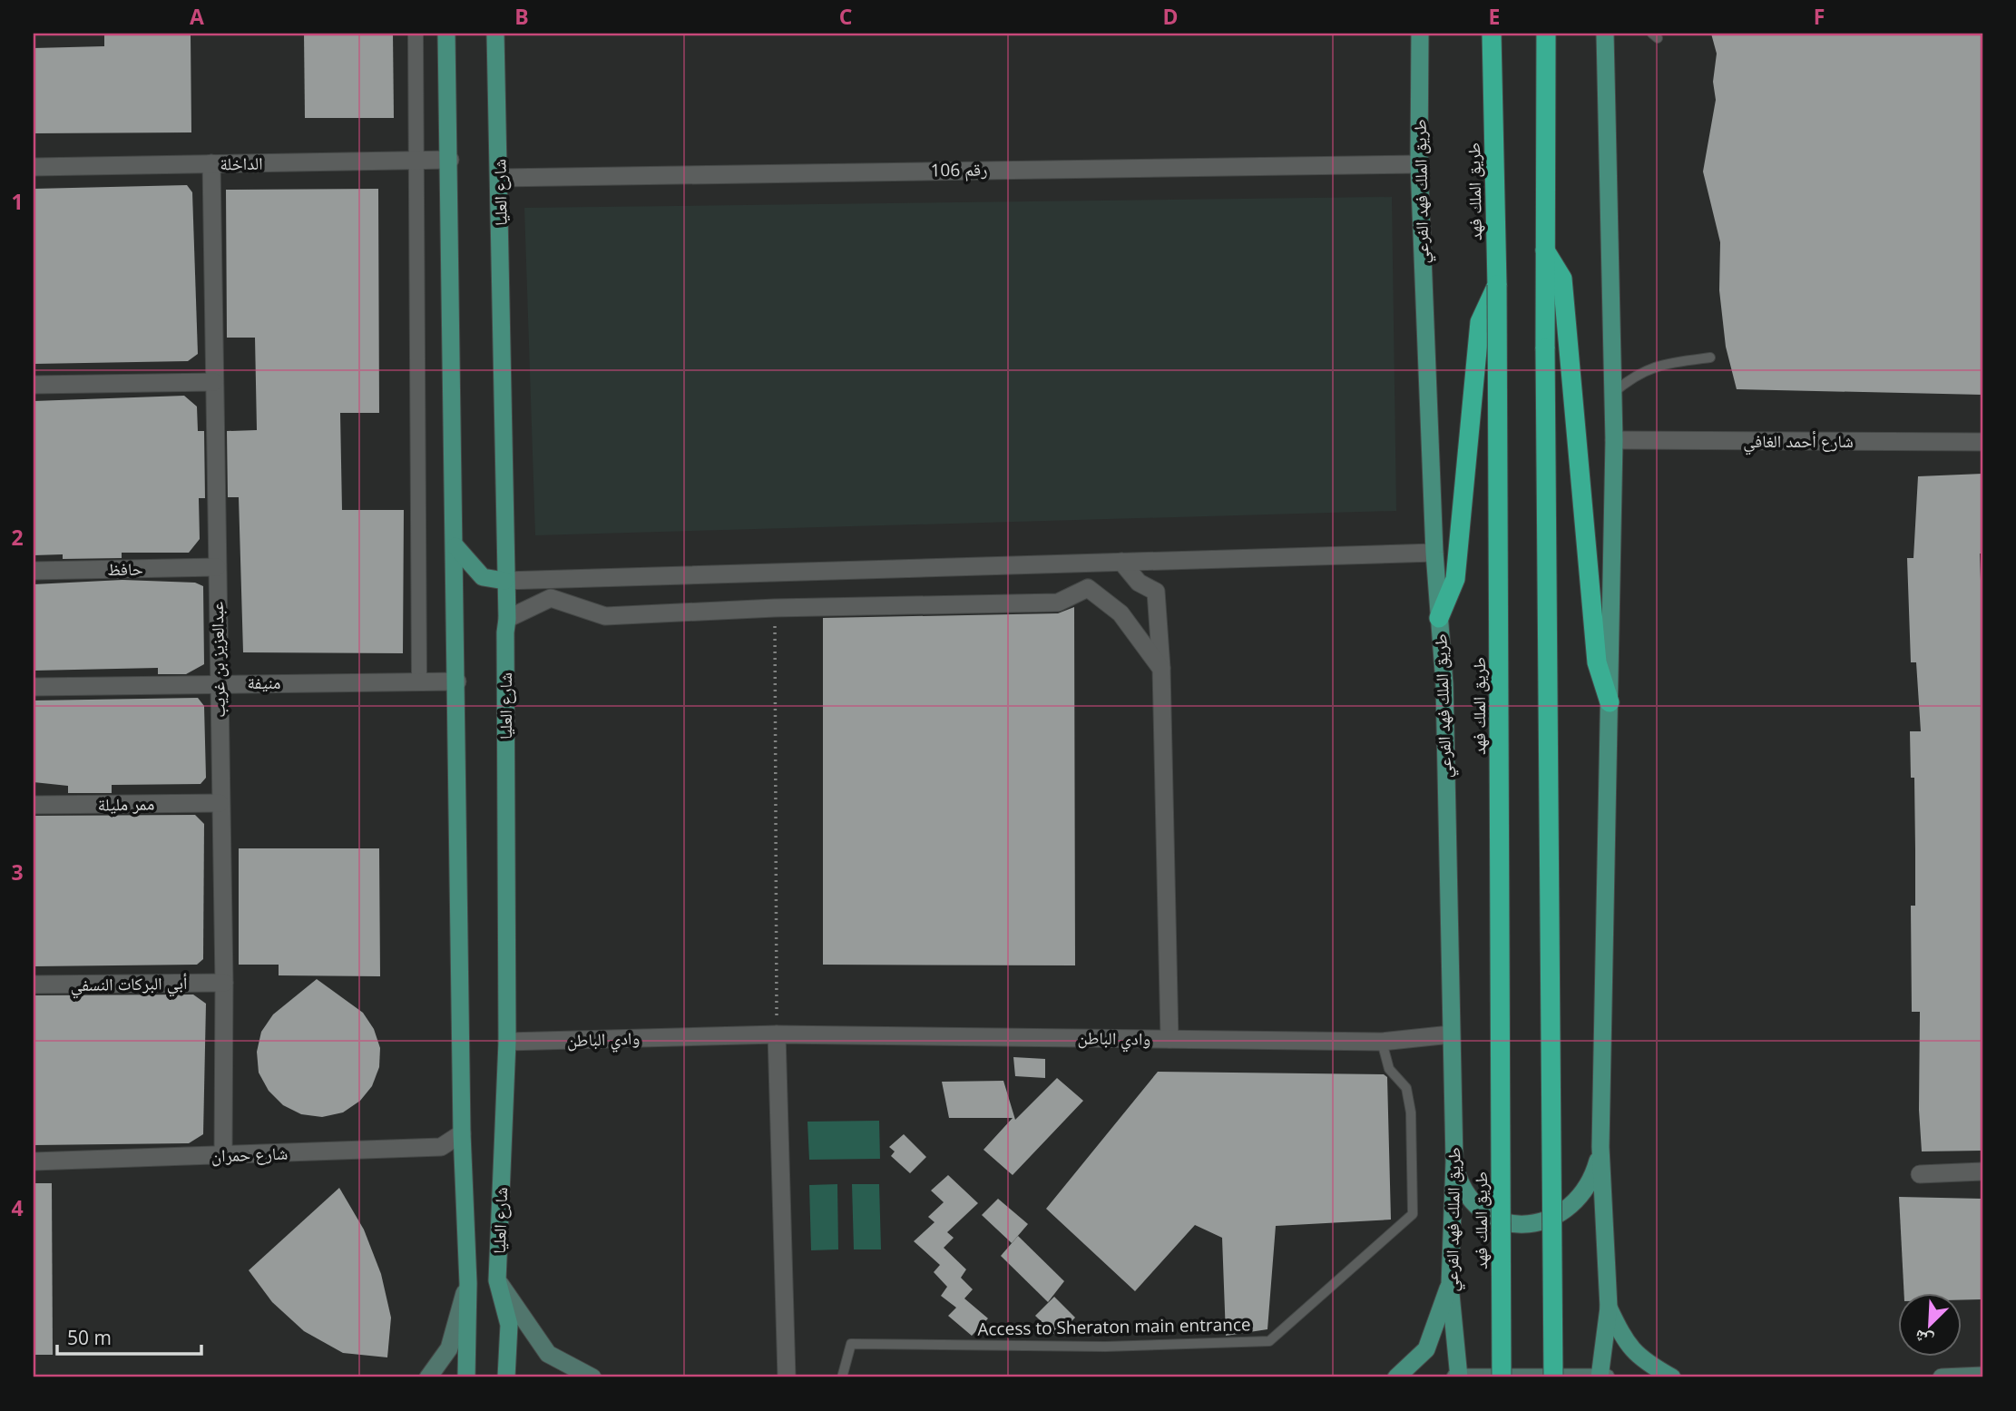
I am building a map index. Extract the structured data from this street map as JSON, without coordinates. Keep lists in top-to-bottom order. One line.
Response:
{"streets":{"highway":["طريق الملك فهد"],"main road":["طريق الملك فهد الفرعي","شارع العليا"],"street":["الداخلة","رقم 106","شارع أحمد الغافي","حافظ","عبدالعزيز بن غريب","منيفة","ممر مليلة","أبي البركات النسفي","وادي الباطن","شارع حمران"],"lane":["Access to Sheraton main entrance"]},"crossings":[["الداخلة","شارع العليا"],["الداخلة","عبدالعزيز بن غريب"],["رقم 106","طريق الملك فهد الفرعي"],["رقم 106","شارع العليا"],["طريق الملك فهد الفرعي","وادي الباطن"],["شارع العليا","منيفة"],["شارع العليا","وادي الباطن"],["شارع العليا","شارع حمران"],["حافظ","عبدالعزيز بن غريب"],["عبدالعزيز بن غريب","منيفة"],["عبدالعزيز بن غريب","ممر مليلة"],["عبدالعزيز بن غريب","أبي البركات النسفي"],["عبدالعزيز بن غريب","شارع حمران"],["وادي الباطن","Access to Sheraton main entrance"]],"scale_bar":"50 m","north":"bottom left","grid":{"columns":["A","B","C","D","E","F"],"rows":["1","2","3","4"]}}
